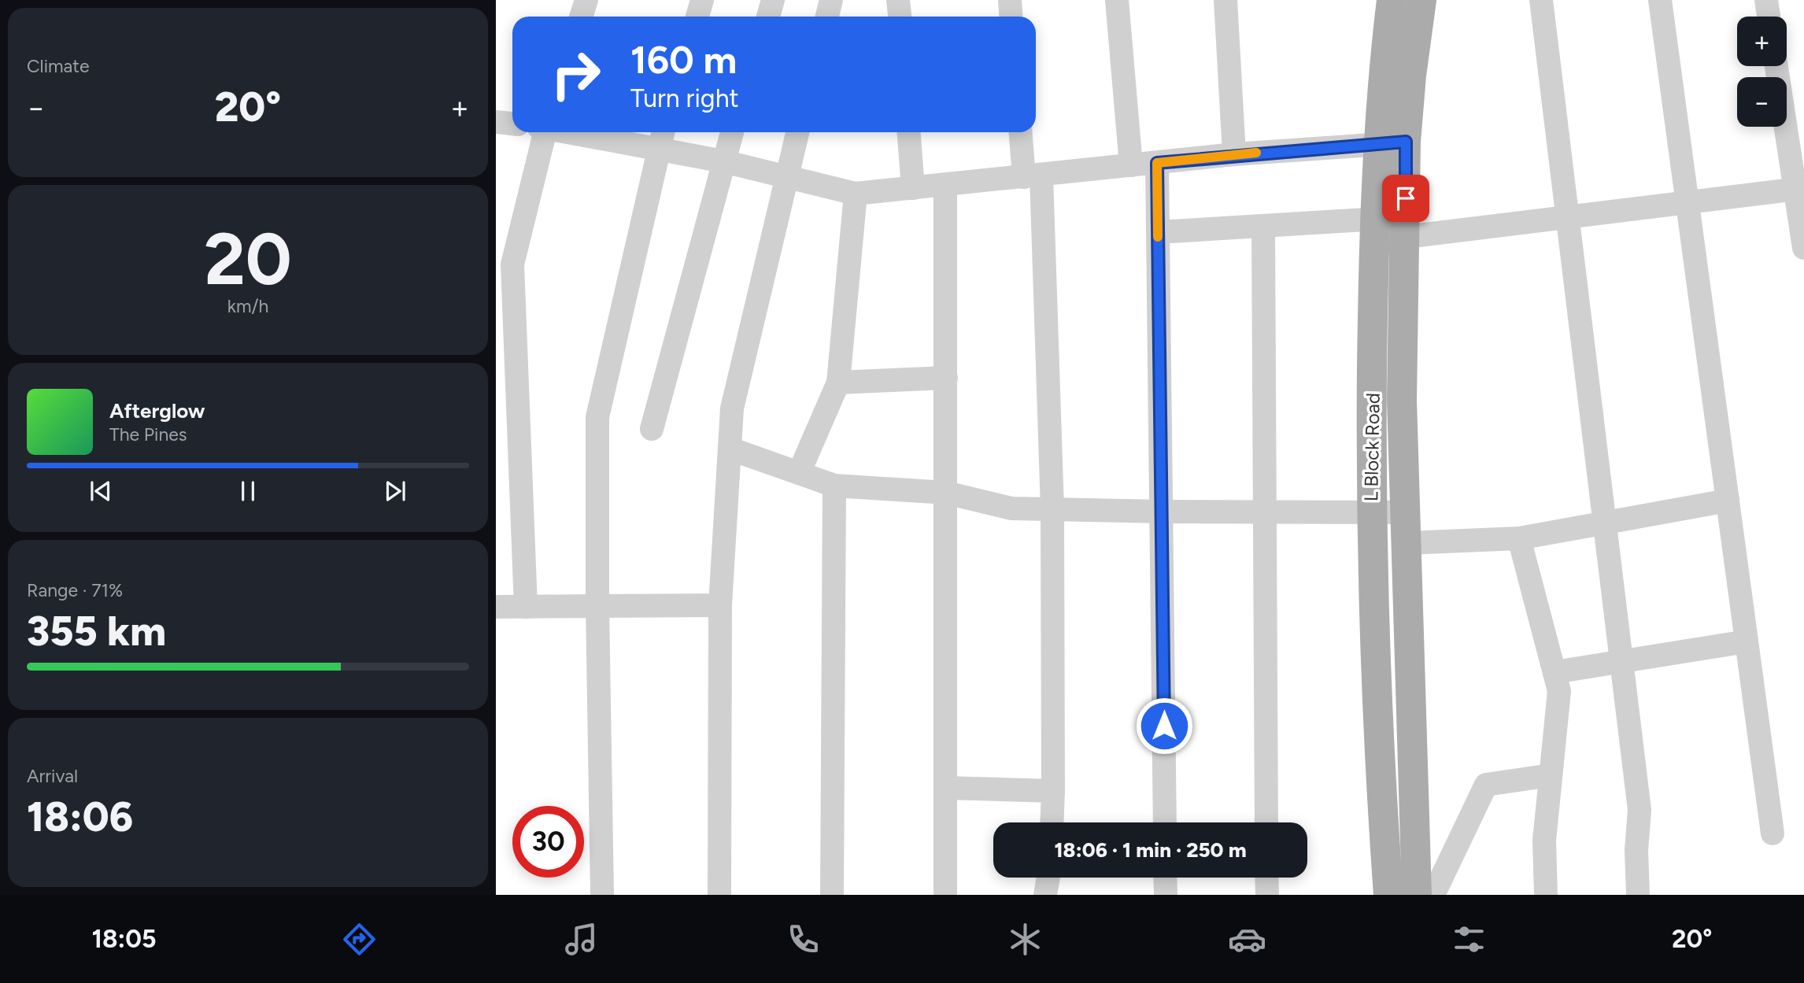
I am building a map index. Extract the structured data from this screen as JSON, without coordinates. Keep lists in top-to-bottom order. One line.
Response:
{"streets":{"main road":["L Block Road"]},"page":{"tile":["Climate",["20","km/h"],["Range · 71%","355 km"],["Arrival","18:06"]],"map_buttons":["+","−"],"turn":["160 m","Turn right"],"heat":["−","20°","+"],"song":["Afterglow","The Pines"],"limit":"30","trip":"18:06 · 1 min · 250 m","tabs":["18:05","20°"]}}
